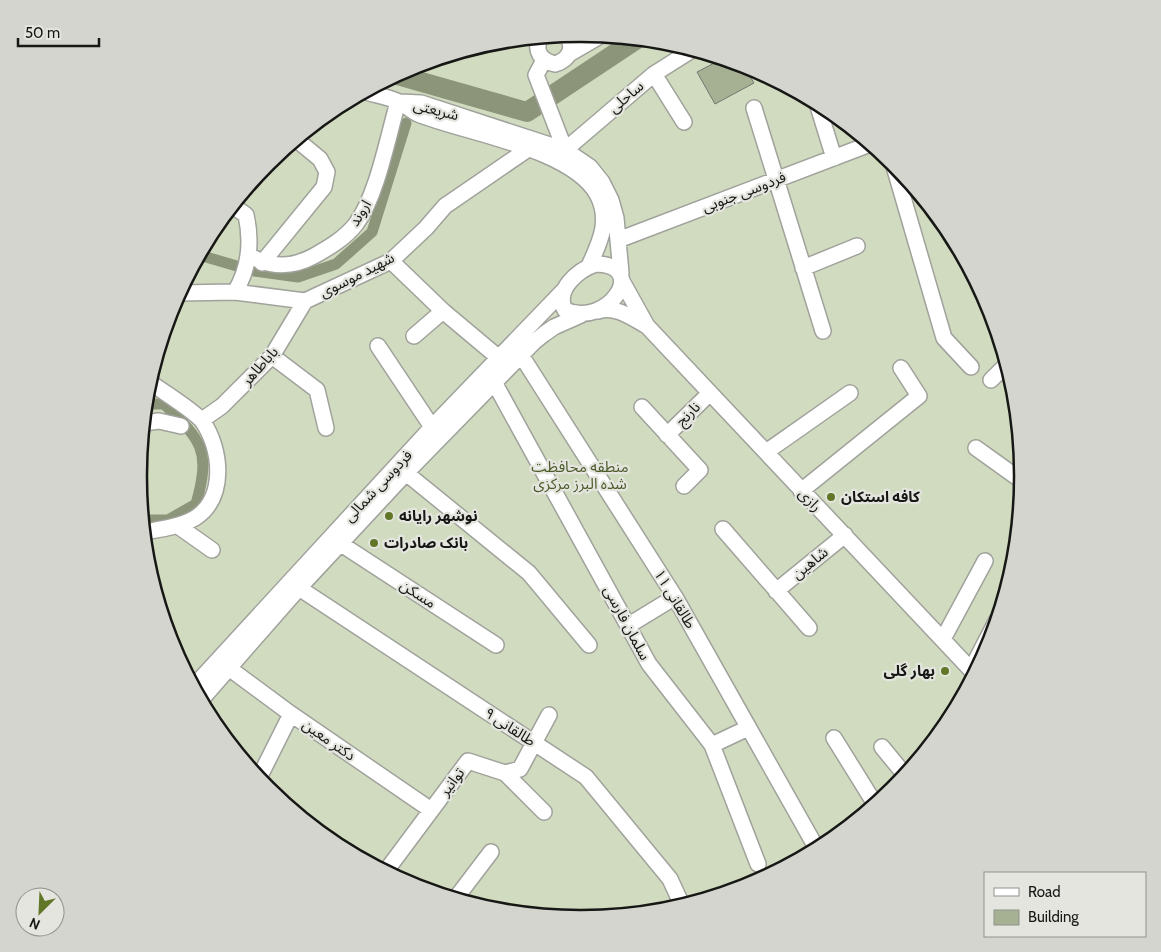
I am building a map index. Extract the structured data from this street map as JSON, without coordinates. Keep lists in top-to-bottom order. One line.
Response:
{"streets":{"street":["ساحلی","شریعتی","فردوسی جنوبی","اروند","شهید موسوی","باباطاهر","نارنج","فردوسی شمالی","رازی","شاهین","مسکن","طالقانی ۱۱","سلمان فارسی","طالقانی ۹","دکتر معین","توانیر"]},"crossings":[["ساحلی","شریعتی"],["شریعتی","فردوسی جنوبی"],["شریعتی","اروند"],["شریعتی","شهید موسوی"],["شریعتی","فردوسی شمالی"],["شهید موسوی","باباطاهر"],["نارنج","رازی"],["فردوسی شمالی","مسکن"],["فردوسی شمالی","طالقانی ۱۱"],["فردوسی شمالی","سلمان فارسی"],["فردوسی شمالی","طالقانی ۹"],["فردوسی شمالی","دکتر معین"],["رازی","شاهین"],["دکتر معین","توانیر"]],"parks":["منطقه محافظت شده البرز مرکزی"],"places":["کافه استکان","نوشهر رایانه","بانک صادرات","بهار گلی"],"legend":["Road","Building"],"scale_bar":"50 m","north":"bottom left"}
